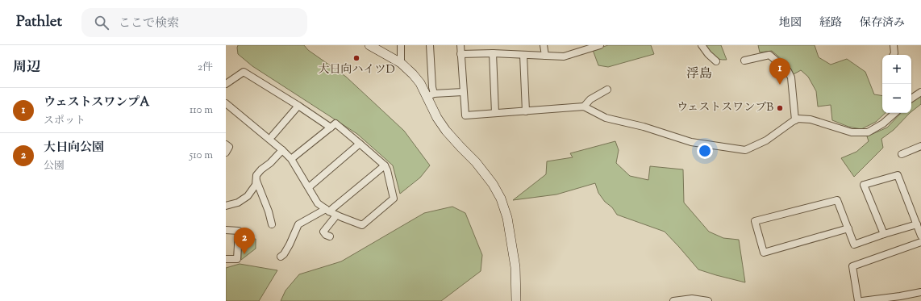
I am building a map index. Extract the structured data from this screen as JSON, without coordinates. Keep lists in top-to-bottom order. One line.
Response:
{"districts":["浮島"],"places":["大日向ハイツD","ウェストスワンプB"],"page":{"header":"Pathlet","search":"ここで検索","nav":["地図","経路","保存済み"],"heading":["周辺","2件"],"map_buttons":["+","−"],"pins":["1","2"],"list":[{"mark":"1","name":"ウェストスワンプA","note":"スポット","value":"110 m"},{"mark":"2","name":"大日向公園","note":"公園","value":"510 m"}]}}
